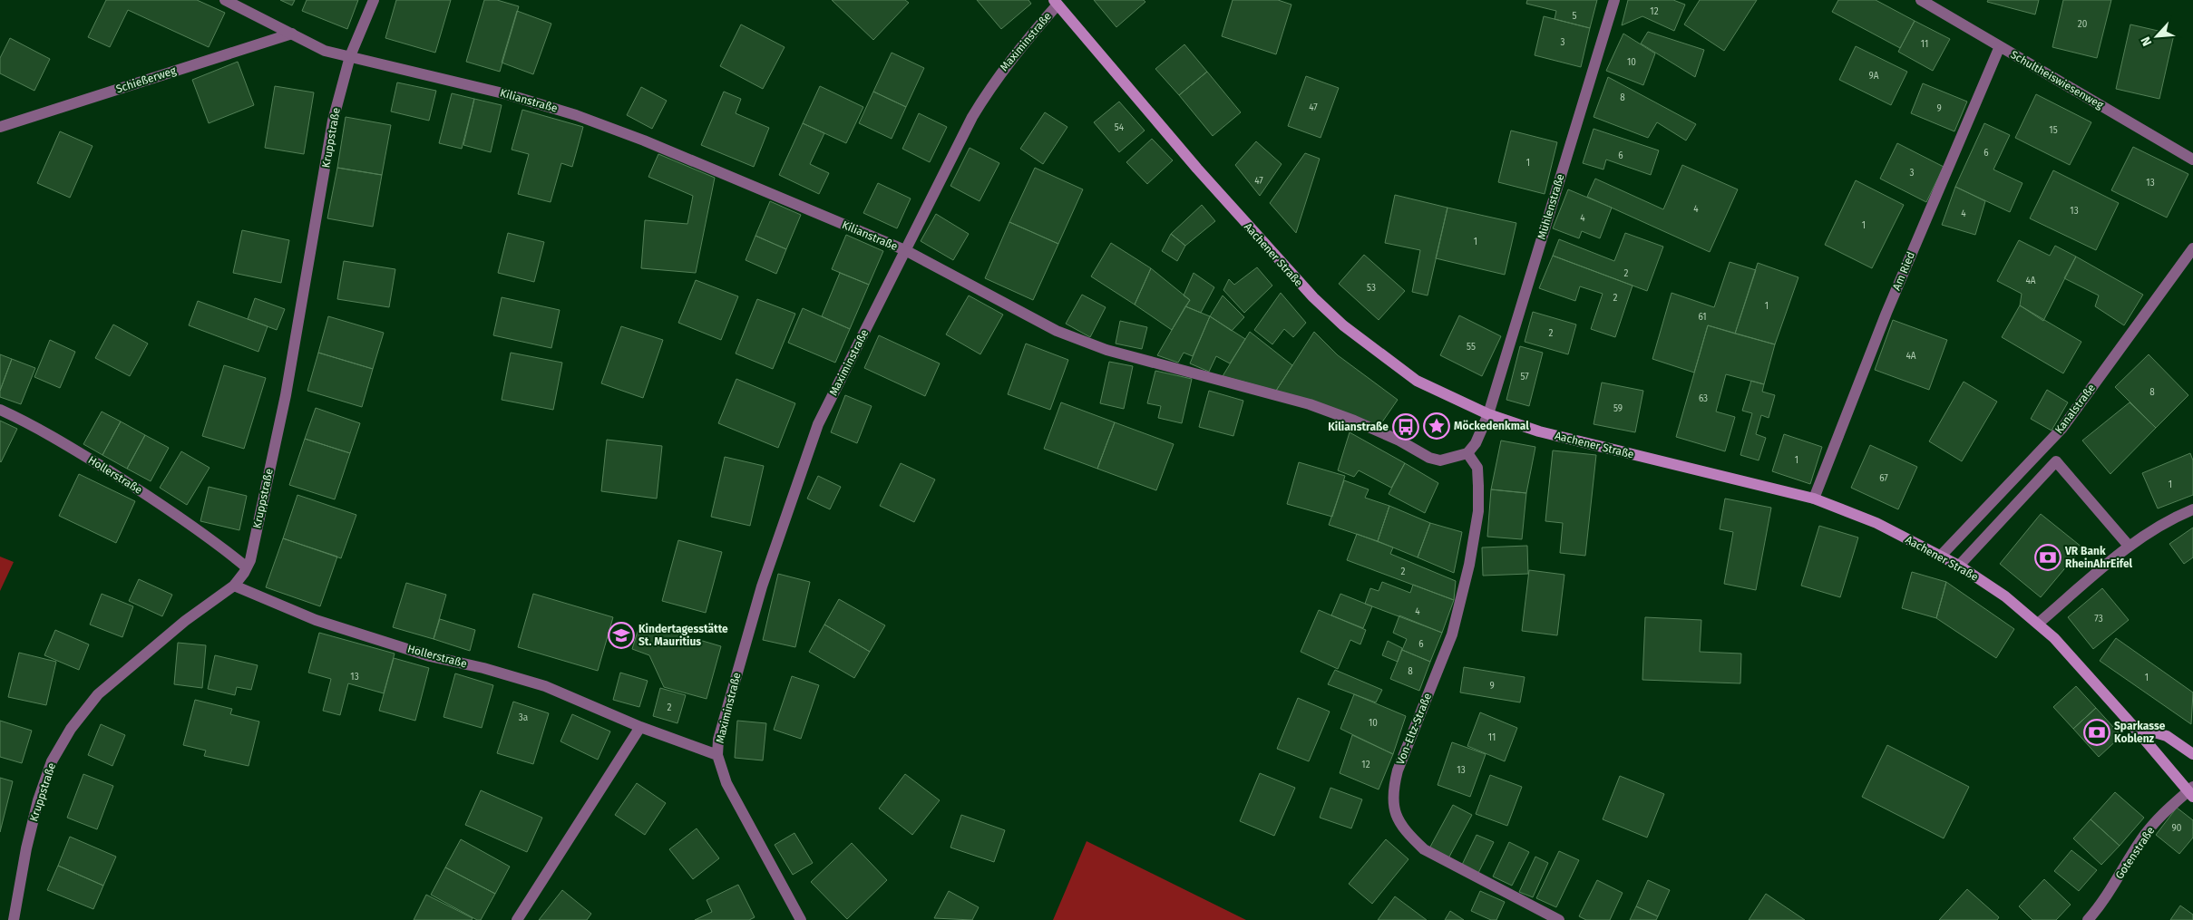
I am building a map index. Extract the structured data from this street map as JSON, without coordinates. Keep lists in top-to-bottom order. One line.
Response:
{"streets":{"main road":["Aachener Straße"],"street":["Maximinstraße","Schießerweg","Schultheiswiesenweg","Kilianstraße","Kruppstraße","Mühlenstraße","Am Ried","Kanalstraße","Hollerstraße","Von-Eltz-Straße","Gotenstraße"]},"crossings":[["Maximinstraße","Kilianstraße"],["Maximinstraße","Aachener Straße"],["Maximinstraße","Hollerstraße"],["Schießerweg","Kilianstraße"],["Schultheiswiesenweg","Am Ried"],["Kilianstraße","Kruppstraße"],["Kilianstraße","Von-Eltz-Straße"],["Kruppstraße","Hollerstraße"],["Mühlenstraße","Aachener Straße"],["Aachener Straße","Am Ried"],["Aachener Straße","Kanalstraße"],["Aachener Straße","Gotenstraße"]],"places":{"place":["Möckedenkmal"],"bus stop":["Kilianstraße"],"bank":["VR Bank RheinAhrEifel","Sparkasse Koblenz"],"school or university":["Kindertagesstätte St. Mauritius"]},"house_numbers":["12","5","20","3","11","10","9A","8","47","9","54","15","6","6","1","3","47","13","4","13","4","4","1","1","2","4A","53","2","1","61","2","55","4A","57","8","63","59","1","67","1","2","4","73","6","8","13","1","9","2","3a","10","11","12","13","90"],"north":"bottom left"}
